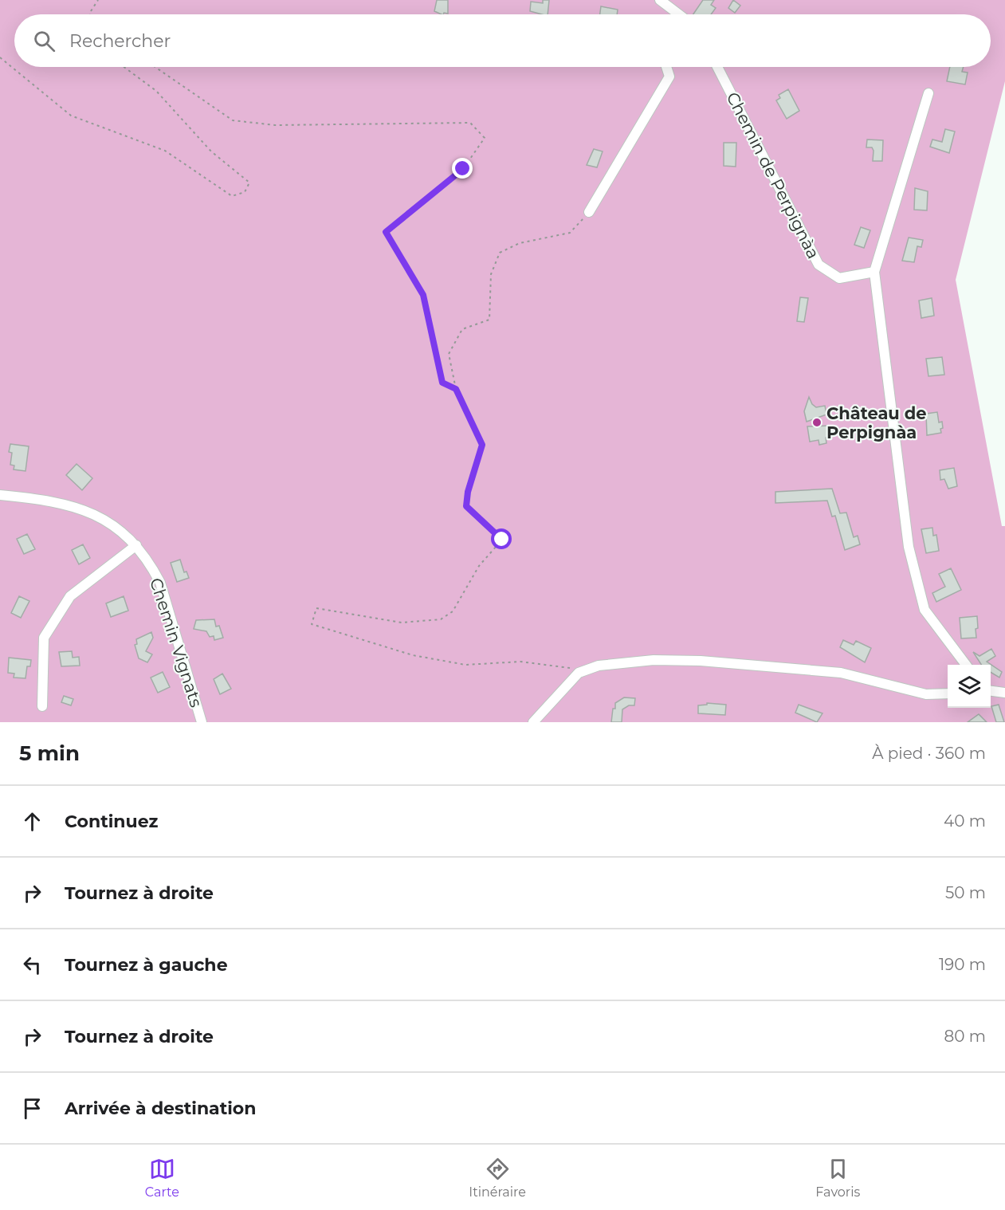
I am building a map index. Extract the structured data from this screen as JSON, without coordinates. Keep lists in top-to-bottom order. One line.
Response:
{"streets":{"street":["Chemin de Perpignàa","Chemin Vignats"]},"places":["Château de Perpignàa"],"page":{"search":"Rechercher","heading":["5 min","À pied · 360 m"],"list":[["Continuez","40 m"],["Tournez à droite","50 m"],["Tournez à gauche","190 m"],["Tournez à droite","80 m"],"Arrivée à destination"],"nav":["Carte","Itinéraire","Favoris"]}}
